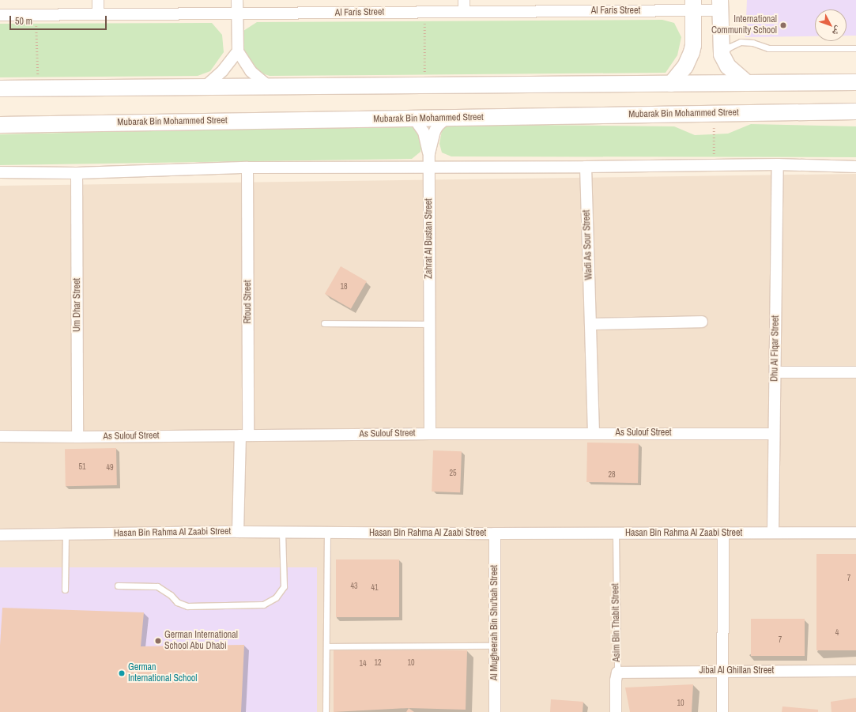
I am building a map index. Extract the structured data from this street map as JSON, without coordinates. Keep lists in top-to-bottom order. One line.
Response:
{"streets":{"main road":["Mubarak Bin Mohammed Street"],"street":["Al Faris Street","Zahrat Al Bustan Street","Wadi As Sour Street","Rfoud Street","Um Dhar Street","Dhu Al Fiqar Street","As Sulouf Street","Hasan Bin Rahma Al Zaabi Street","Al Mugheerah Bin Shu'bah Street","Asim Bin Thabit Street","Jibal Al Ghillan Street"]},"crossings":[["Mubarak Bin Mohammed Street","Zahrat Al Bustan Street"],["Zahrat Al Bustan Street","As Sulouf Street"],["Wadi As Sour Street","As Sulouf Street"],["Rfoud Street","As Sulouf Street"],["Rfoud Street","Hasan Bin Rahma Al Zaabi Street"],["Um Dhar Street","As Sulouf Street"],["Dhu Al Fiqar Street","As Sulouf Street"],["Dhu Al Fiqar Street","Hasan Bin Rahma Al Zaabi Street"],["Hasan Bin Rahma Al Zaabi Street","Al Mugheerah Bin Shu'bah Street"],["Hasan Bin Rahma Al Zaabi Street","Asim Bin Thabit Street"],["Asim Bin Thabit Street","Jibal Al Ghillan Street"]],"places":["International Community School","German International School Abu Dhabi","German International School"],"house_numbers":["18","51","49","25","28","7","43","41","4","7","12","10","14","10"],"scale_bar":"50 m","north":"bottom right"}
